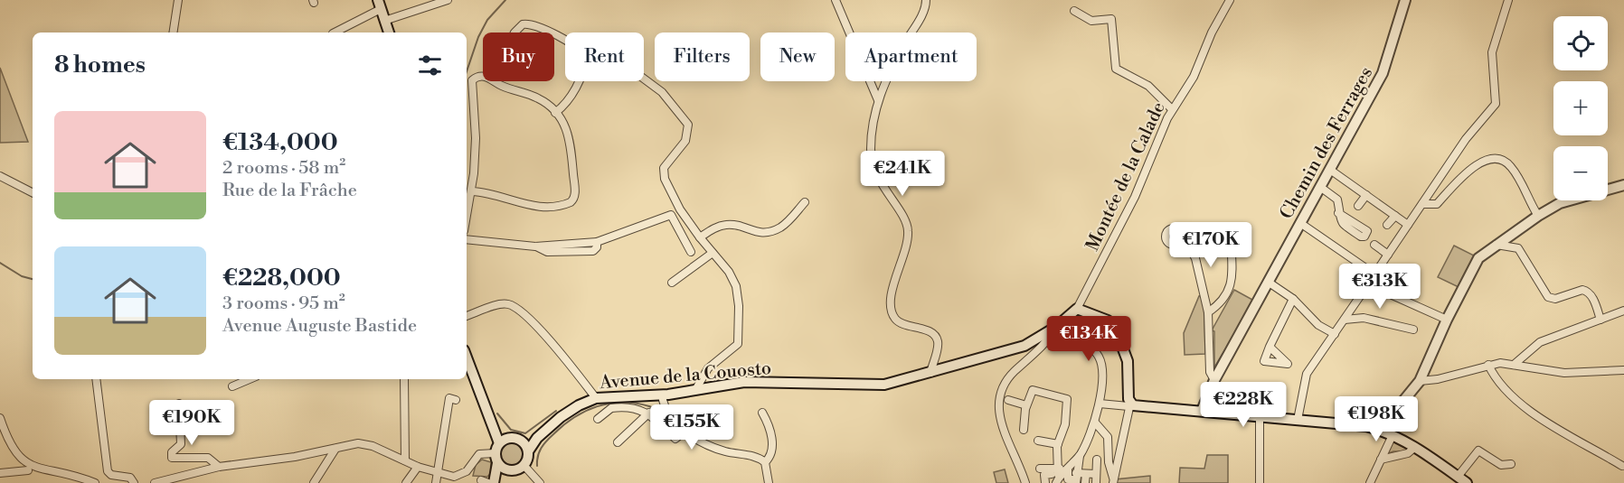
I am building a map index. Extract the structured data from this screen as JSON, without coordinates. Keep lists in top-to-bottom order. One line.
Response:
{"streets":{"main road":["Chemin des Ferrages","Avenue de la Couosto"],"street":["Montée de la Calade"]},"crossings":[["Montée de la Calade","Avenue de la Couosto"]],"page":{"map_buttons":["+","−"],"chip":["Buy","Rent","Filters","New","Apartment"],"heading":"8 homes","list":[{"name":"€134,000","note":"2 rooms · 58 m² · Rue de la Frâche"},{"name":"€228,000","note":"3 rooms · 95 m² · Avenue Auguste Bastide"}],"price":["€241K","€170K","€313K","€134K","€228K","€198K","€190K","€155K"]}}
